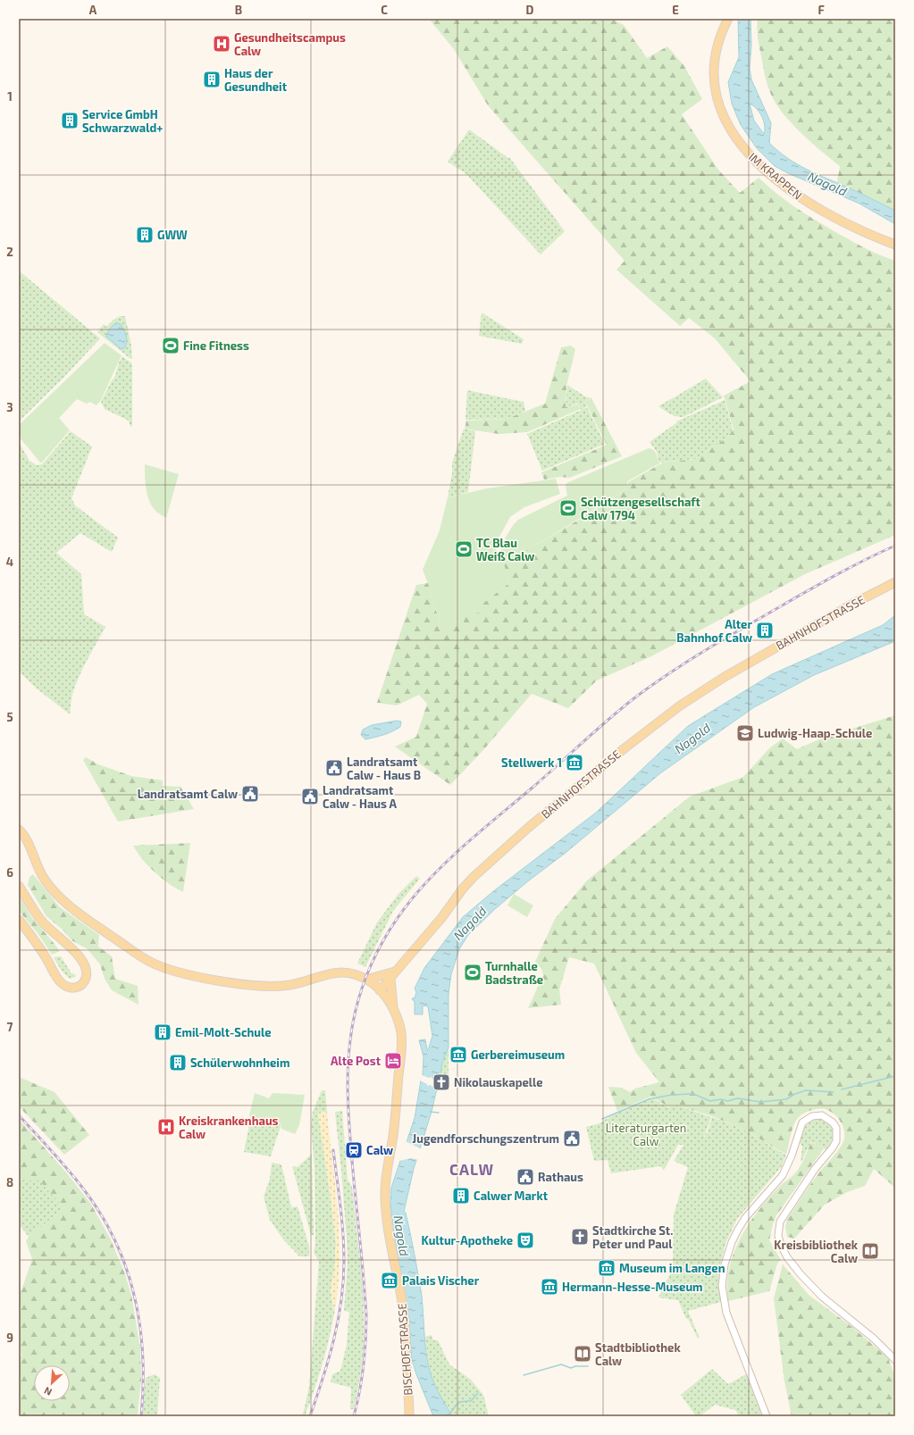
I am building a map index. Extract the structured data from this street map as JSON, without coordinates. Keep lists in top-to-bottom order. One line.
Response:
{"streets":{"main road":["IM KRAPPEN","BAHNHOFSTRASSE","BISCHOFSTRASSE"]},"districts":["CALW"],"water":["Nagold"],"parks":["Literaturgarten Calw"],"places":{"hospital":["Gesundheitscampus Calw","Kreiskrankenhaus Calw"],"building":["Haus der Gesundheit","Service GmbH Schwarzwald+","GWW","Alter Bahnhof Calw","Emil-Molt-Schule","Schülerwohnheim","Calwer Markt"],"sports":["Fine Fitness","Schützengesellschaft Calw 1794","TC Blau Weiß Calw","Turnhalle Badstraße"],"school or university":["Ludwig-Haap-Schule"],"museum":["Stellwerk 1","Gerbereimuseum","Museum im Langen","Palais Vischer","Hermann-Hesse-Museum"],"public building":["Landratsamt Calw - Haus B","Landratsamt Calw","Landratsamt Calw - Haus A","Jugendforschungszentrum","Rathaus"],"hotel":["Alte Post"],"church":["Nikolauskapelle","Stadtkirche St. Peter und Paul"],"station":["Calw"],"theatre":["Kultur-Apotheke"],"library":["Kreisbibliothek Calw","Stadtbibliothek Calw"]},"north":"bottom left","grid":{"columns":["A","B","C","D","E","F"],"rows":["1","2","3","4","5","6","7","8","9"]}}
